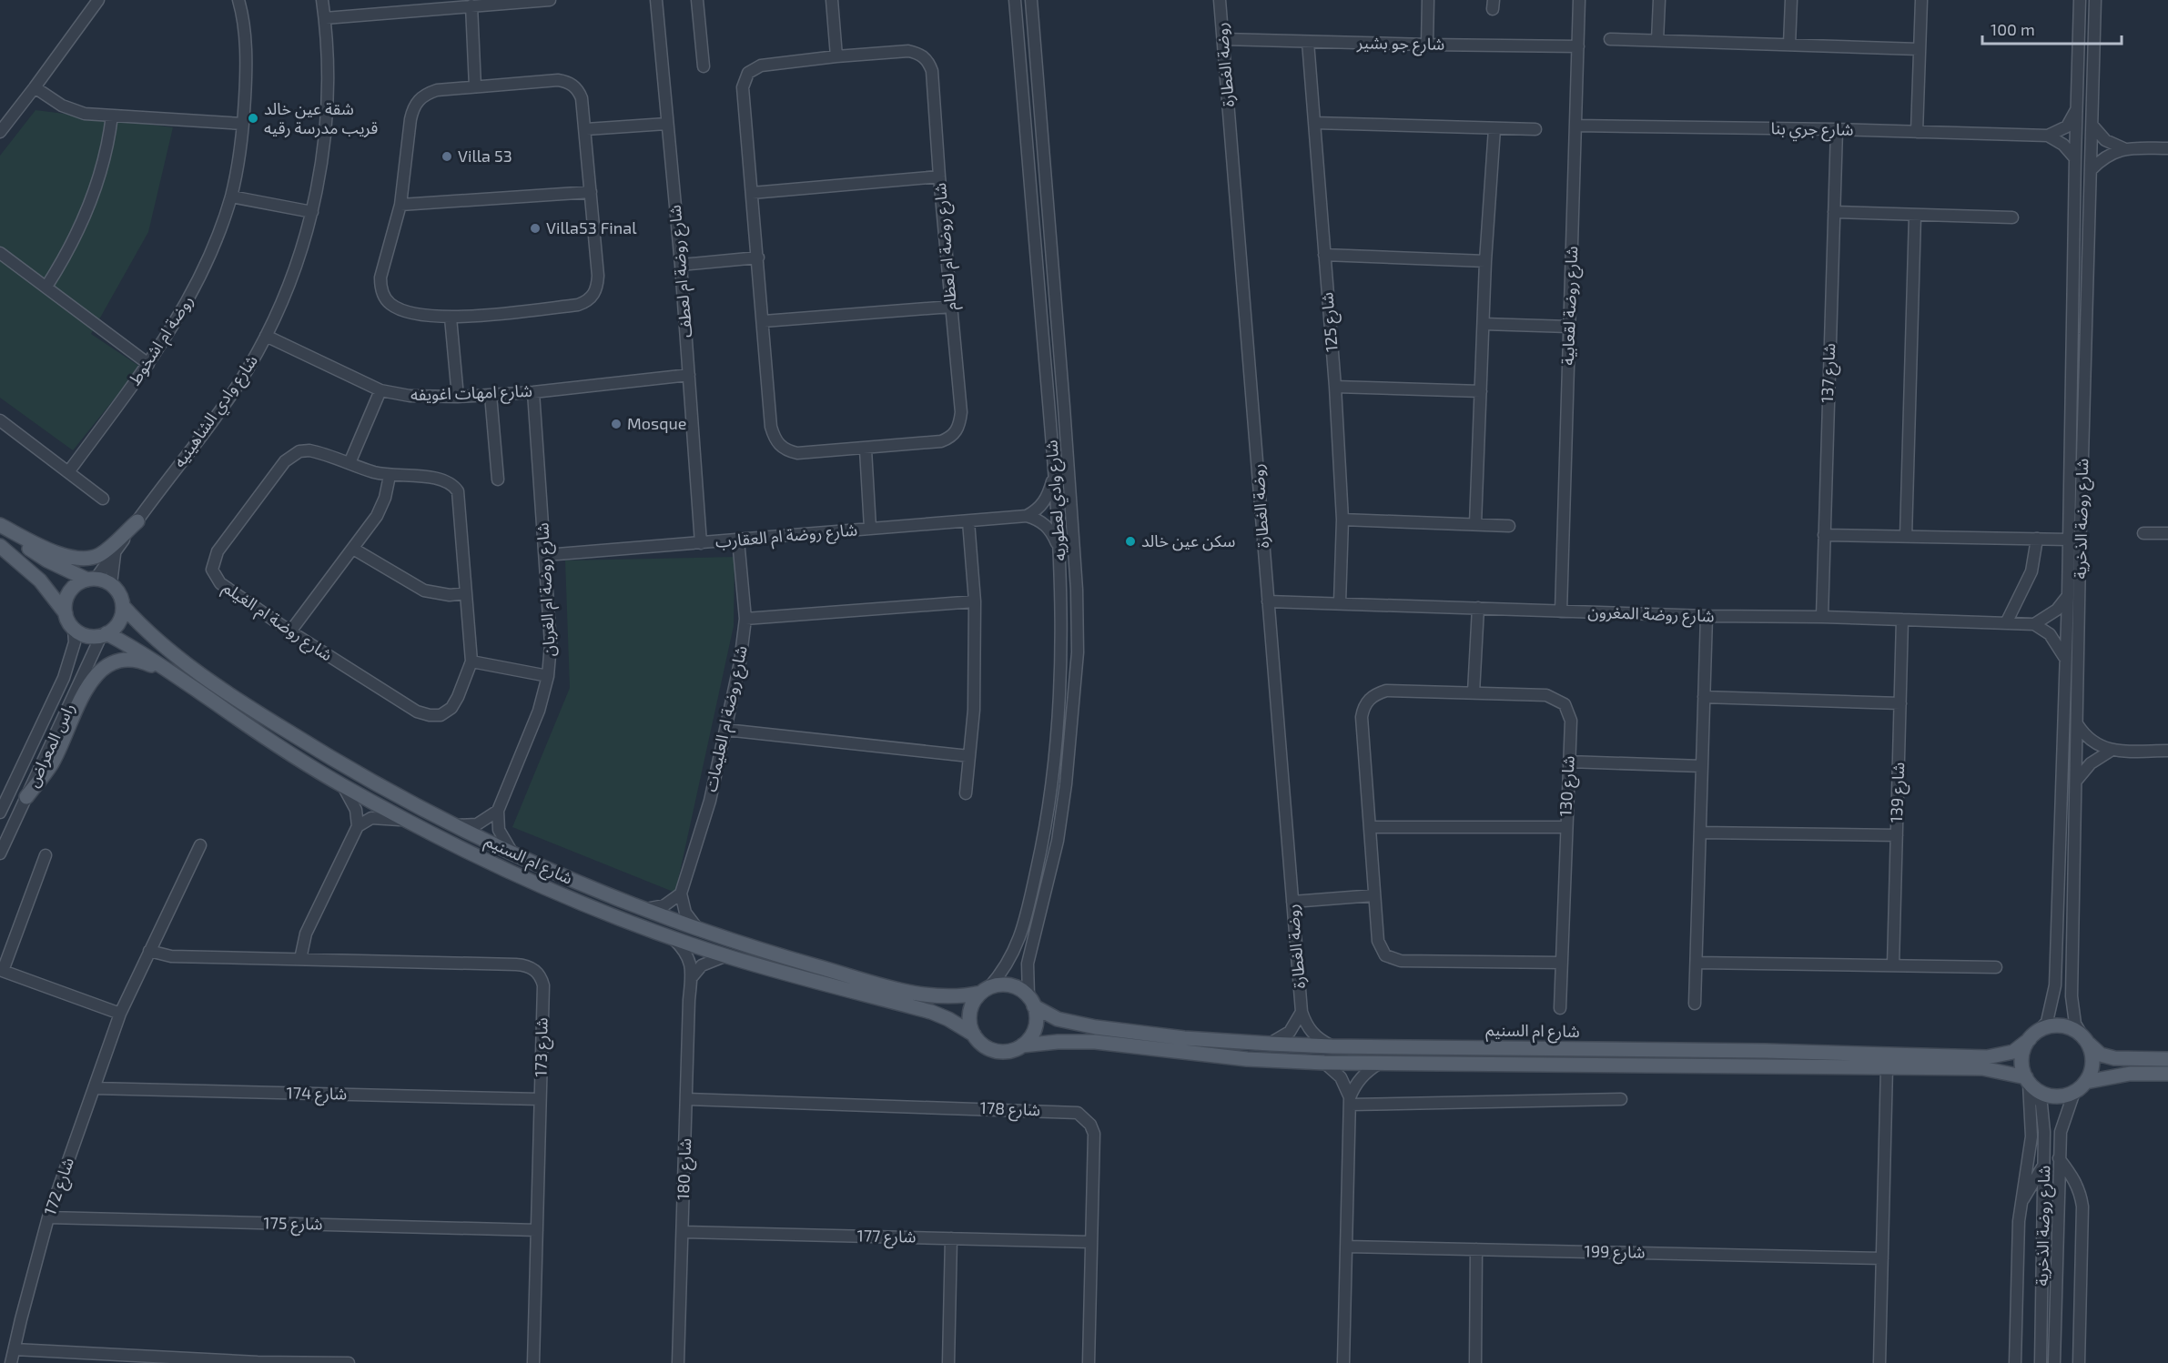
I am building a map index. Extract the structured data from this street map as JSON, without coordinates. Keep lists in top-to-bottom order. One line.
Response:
{"streets":{"main road":["شارع ام السنيم"],"street":["شارع جو بشير","روضة الغطارة","شارع جري بنا","شارع روضة ام لعظام","شارع روضة ام لعطف","شارع روضة لقعابية","شارع 125","روضة ام اشخوط","شارع 137","شارع امهات اغويفه","شارع وادي الشاهينيه","شارع وادي لعطوريه","شارع روضة الذخرية","شارع روضة ام العقارب","شارع روضة ام الغربان","شارع روضة المغرون","شارع روضة ام الغيلم","شارع روضة ام العليمات","راس المعراض","شارع 130","شارع 139","شارع 173","شارع 174","شارع 178","شارع 180","شارع 172","شارع 175","شارع 177","شارع 199"]},"crossings":[["شارع جو بشير","روضة الغطارة"],["شارع جو بشير","شارع روضة لقعابية"],["شارع جو بشير","شارع 125"],["روضة الغطارة","شارع روضة المغرون"],["روضة الغطارة","شارع ام السنيم"],["شارع جري بنا","شارع روضة لقعابية"],["شارع جري بنا","شارع 137"],["شارع روضة ام لعطف","شارع امهات اغويفه"],["شارع روضة ام لعطف","شارع روضة ام العقارب"],["شارع روضة لقعابية","شارع روضة المغرون"],["شارع 125","شارع روضة المغرون"],["شارع 137","شارع روضة المغرون"],["شارع امهات اغويفه","شارع وادي الشاهينيه"],["شارع امهات اغويفه","شارع روضة ام الغربان"],["شارع وادي الشاهينيه","راس المعراض"],["شارع وادي الشاهينيه","شارع ام السنيم"],["شارع وادي لعطوريه","شارع ام السنيم"],["شارع روضة الذخرية","شارع ام السنيم"],["شارع روضة ام العقارب","شارع روضة ام الغربان"],["شارع روضة ام العقارب","شارع روضة ام العليمات"],["شارع روضة المغرون","شارع 139"],["راس المعراض","شارع ام السنيم"],["شارع ام السنيم","شارع 180"],["شارع 173","شارع 174"],["شارع 173","شارع 172"],["شارع 173","شارع 175"],["شارع 174","شارع 172"],["شارع 178","شارع 180"],["شارع 178","شارع 177"],["شارع 180","شارع 177"],["شارع 172","شارع 175"]],"places":["شقة عين خالد قريب مدرسة رقيه","Villa 53","Villa53 Final","Mosque","سكن عين خالد"],"scale_bar":"100 m"}
